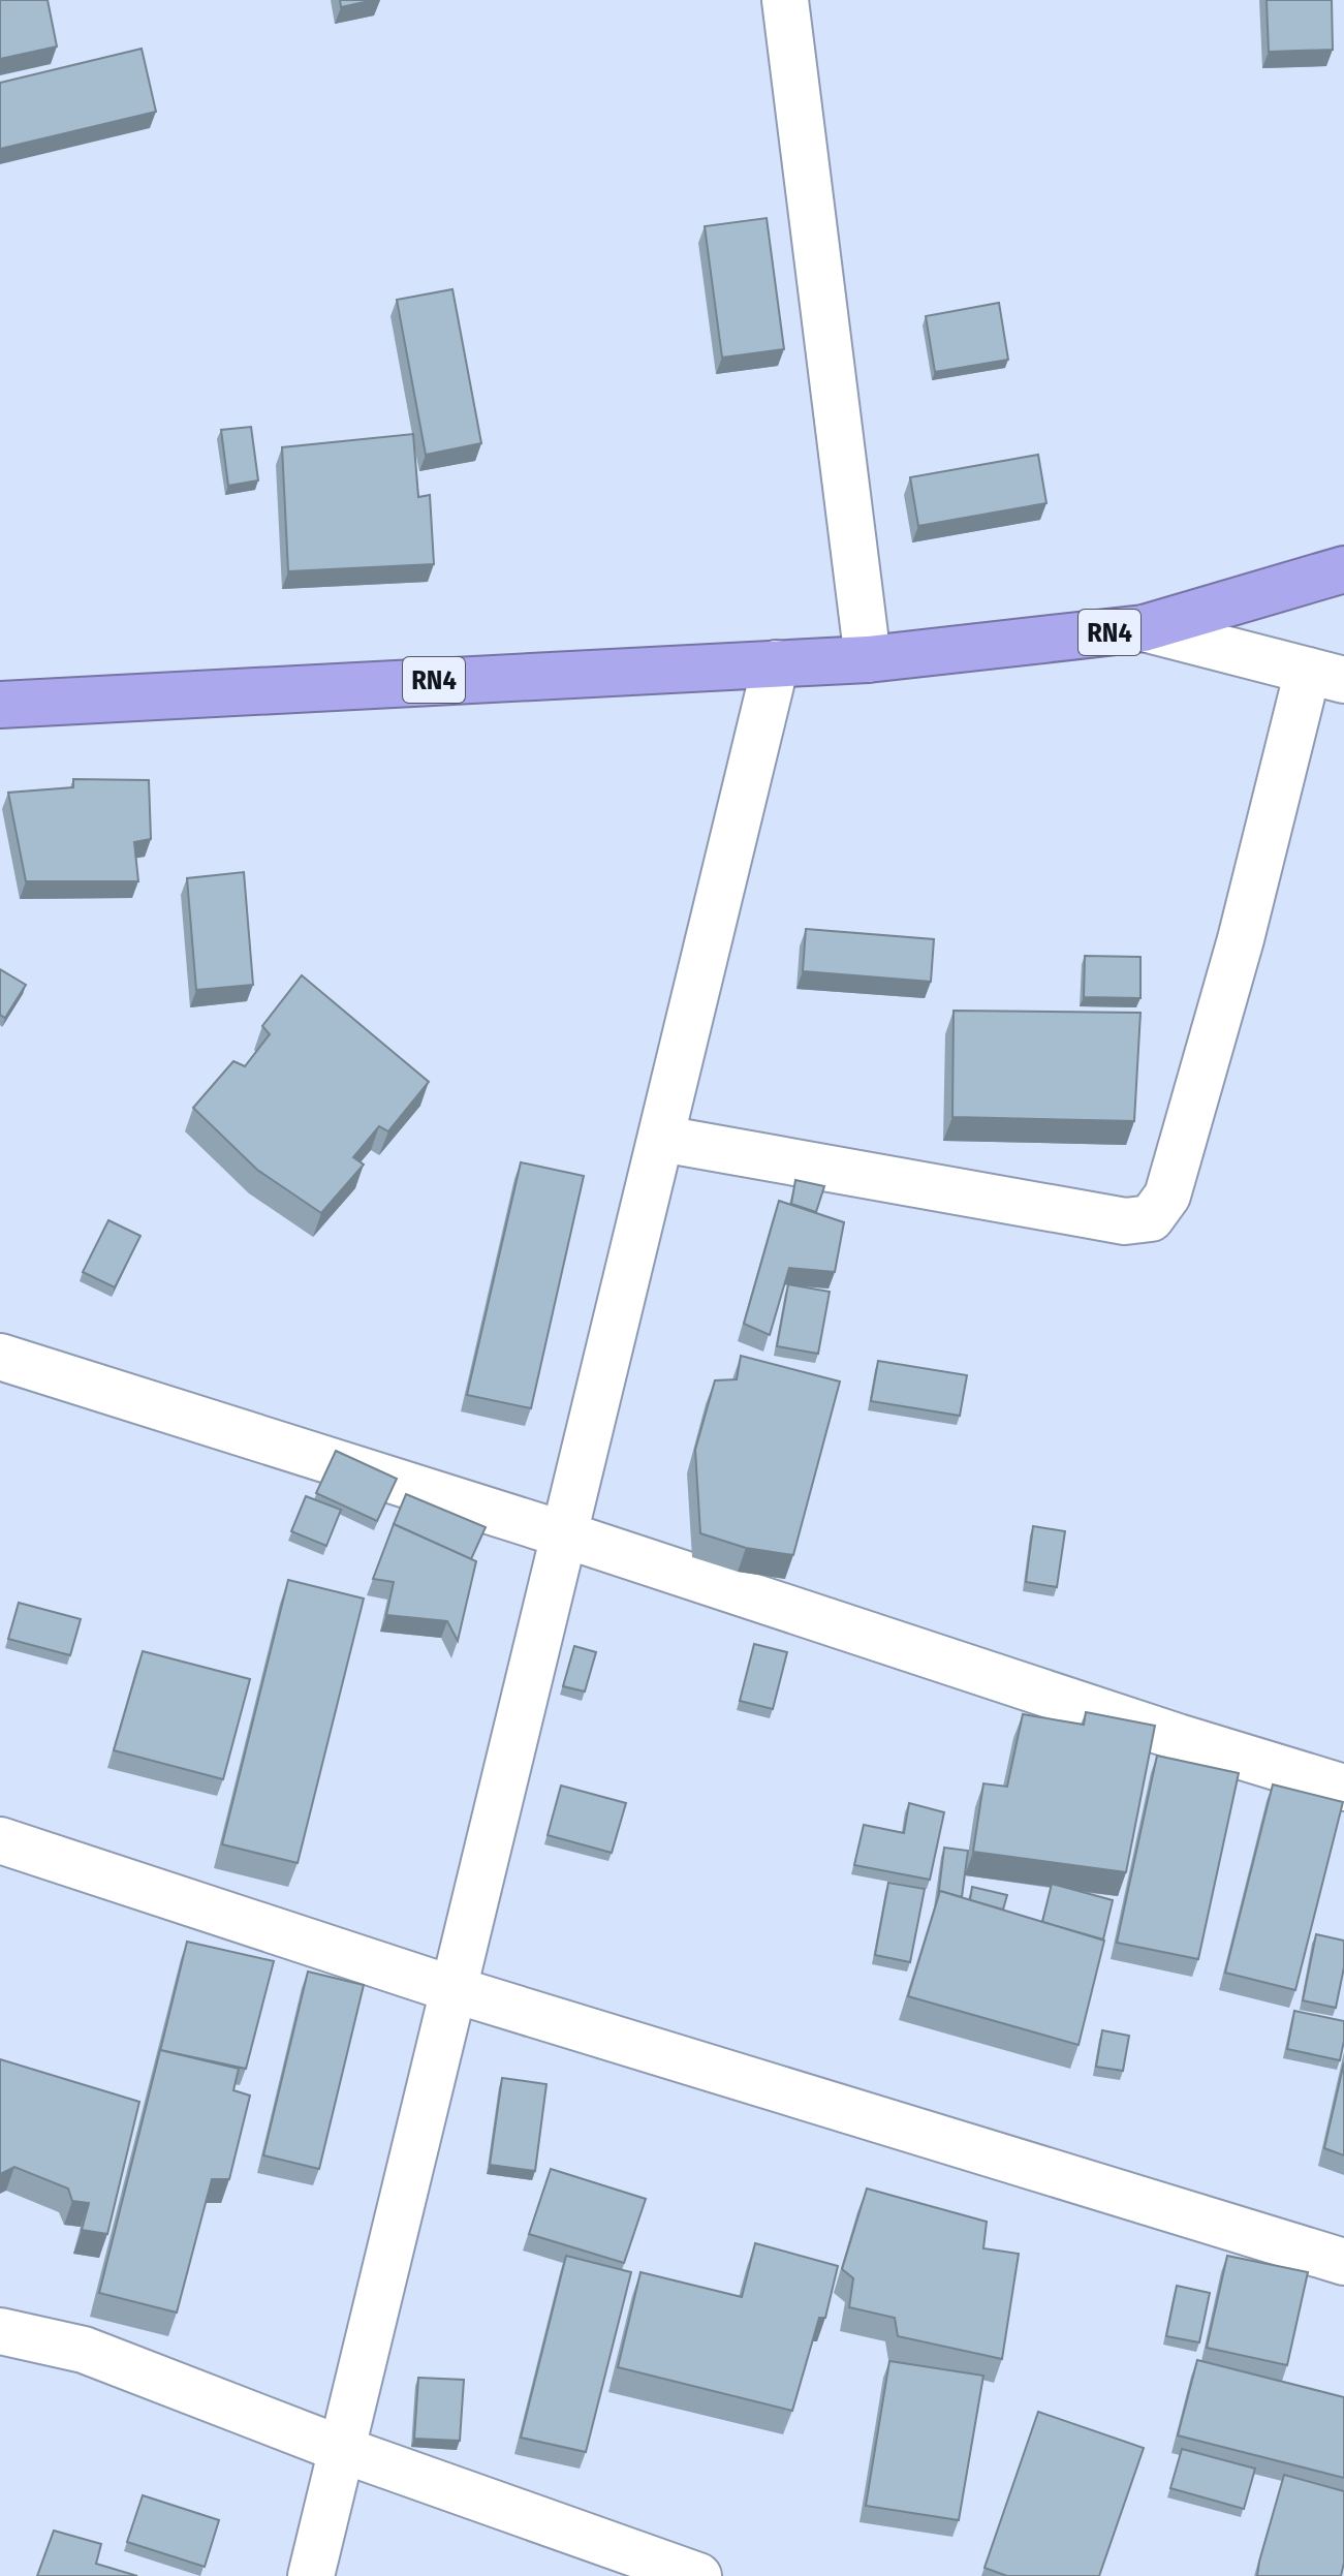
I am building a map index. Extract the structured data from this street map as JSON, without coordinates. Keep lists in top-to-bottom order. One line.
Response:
{"streets":{"highway":["RN4"]}}
